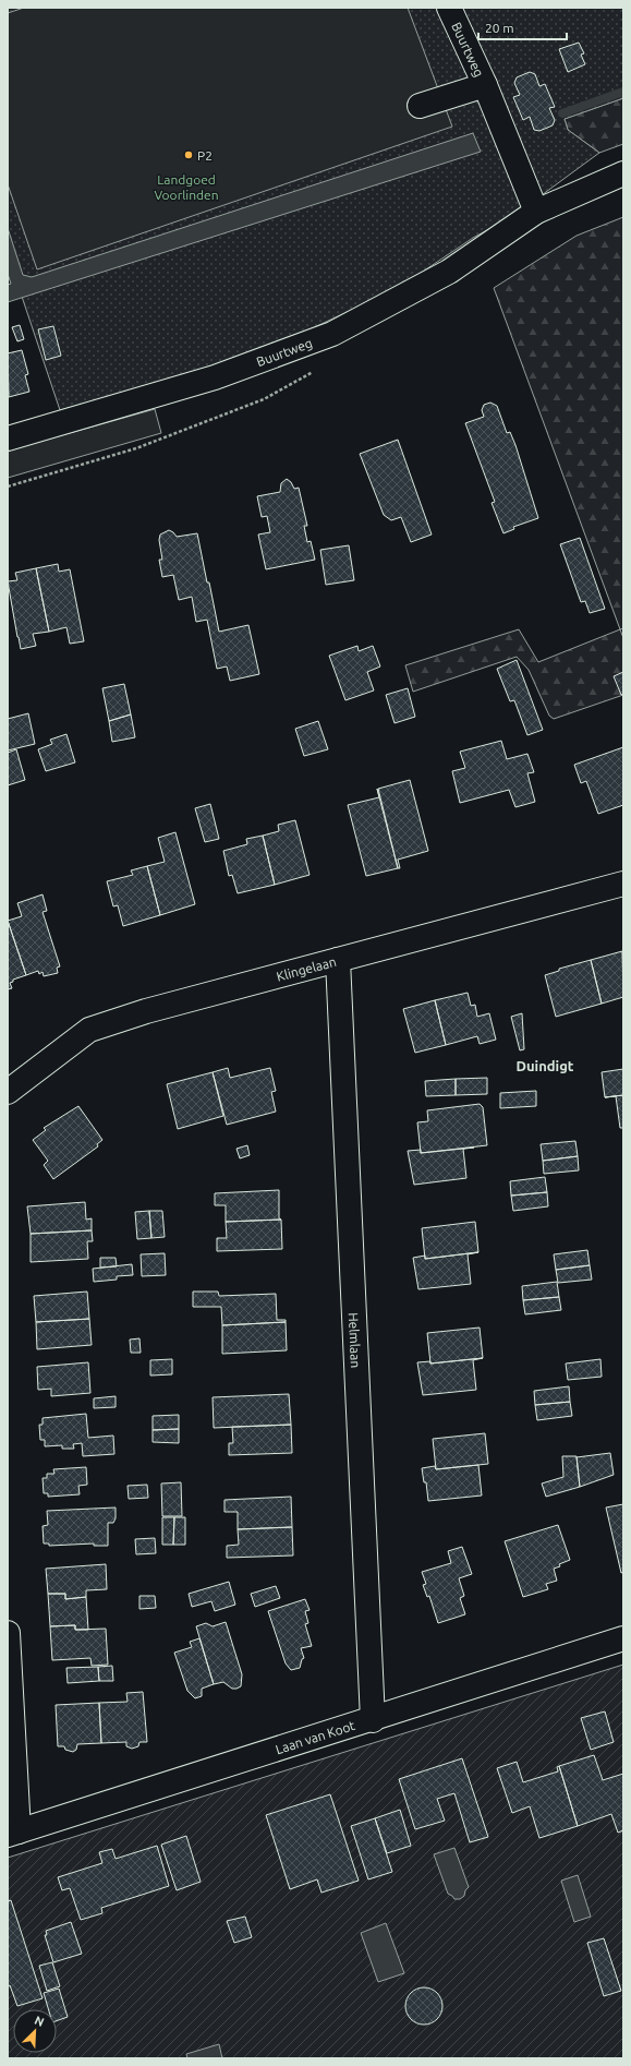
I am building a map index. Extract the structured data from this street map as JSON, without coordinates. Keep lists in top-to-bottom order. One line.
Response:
{"streets":{"street":["Buurtweg","Klingelaan","Helmlaan","Laan van Koot"]},"crossings":[["Klingelaan","Helmlaan"],["Helmlaan","Laan van Koot"]],"districts":["Duindigt"],"parks":["Landgoed Voorlinden"],"places":["P2"],"scale_bar":"20 m","north":"top right"}
